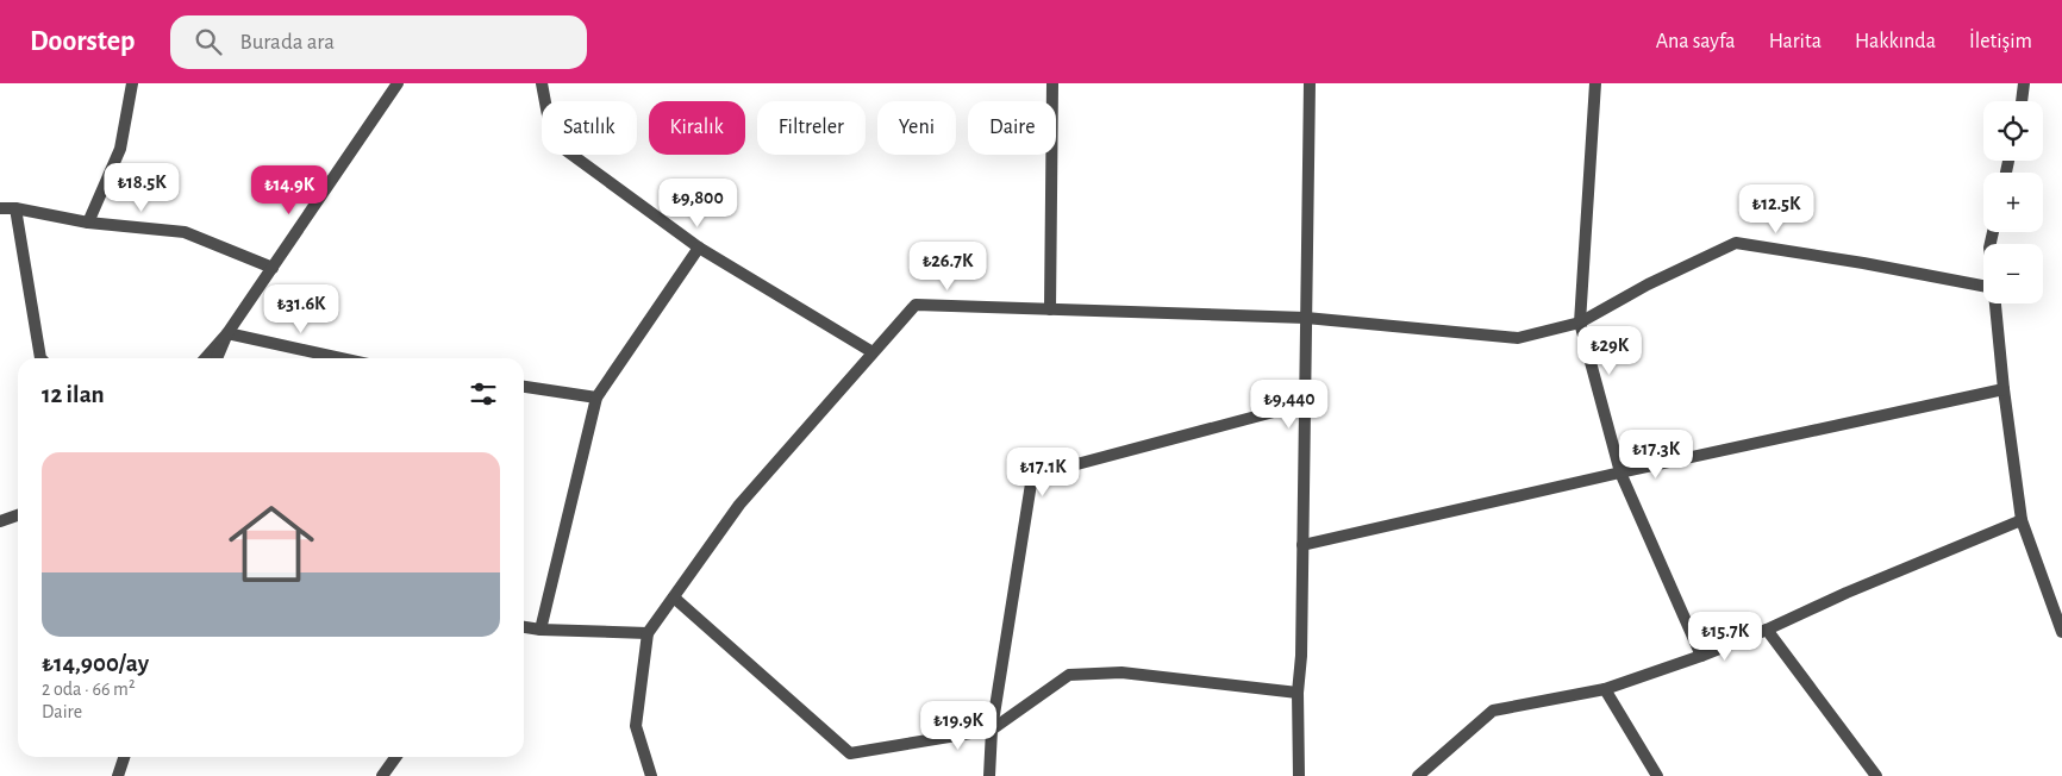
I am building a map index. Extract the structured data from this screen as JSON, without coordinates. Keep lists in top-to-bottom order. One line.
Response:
{"page":{"header":"Doorstep","search":"Burada ara","nav":["Ana sayfa","Harita","Hakkında","İletişim"],"map_buttons":["+","−"],"chip":["Satılık","Kiralık","Filtreler","Yeni","Daire"],"price":["₺18.5K","₺14.9K","₺9,800","₺12.5K","₺26.7K","₺31.6K","₺29K","₺9,440","₺17.3K","₺17.1K","₺15.7K","₺19.9K"],"heading":"12 ilan","list":[{"name":"₺14,900/ay","note":"2 oda · 66 m² · Daire"}]}}
